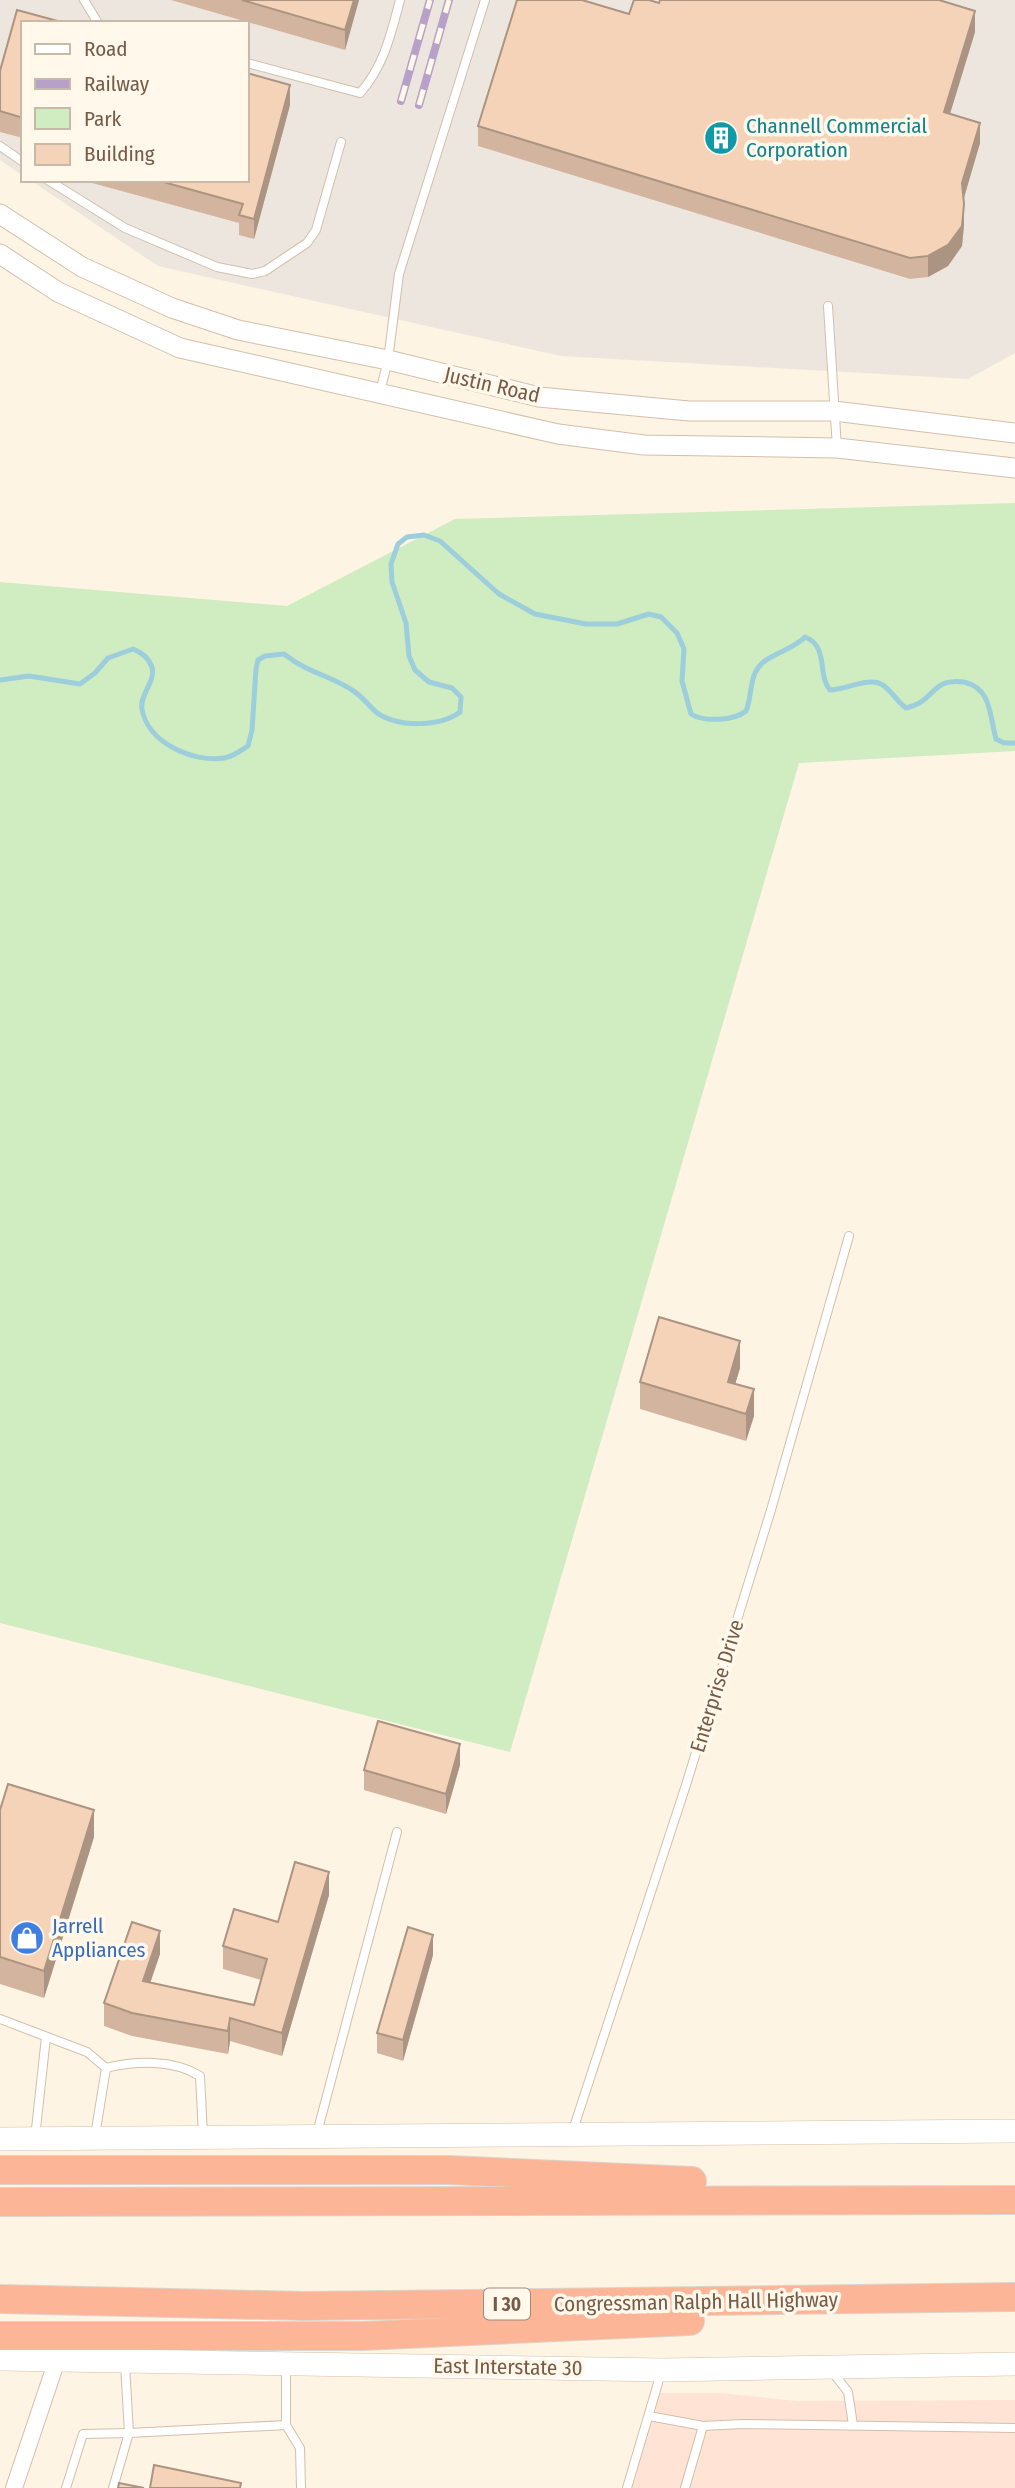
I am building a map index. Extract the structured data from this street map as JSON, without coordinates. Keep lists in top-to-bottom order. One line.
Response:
{"streets":{"highway":["Congressman Ralph Hall Highway","I 30"],"main road":["East Interstate 30"],"street":["Justin Road"],"lane":["Enterprise Drive"]},"places":{"building":["Channell Commercial Corporation"],"shop":["Jarrell Appliances"]},"legend":["Road","Railway","Park","Building"]}
